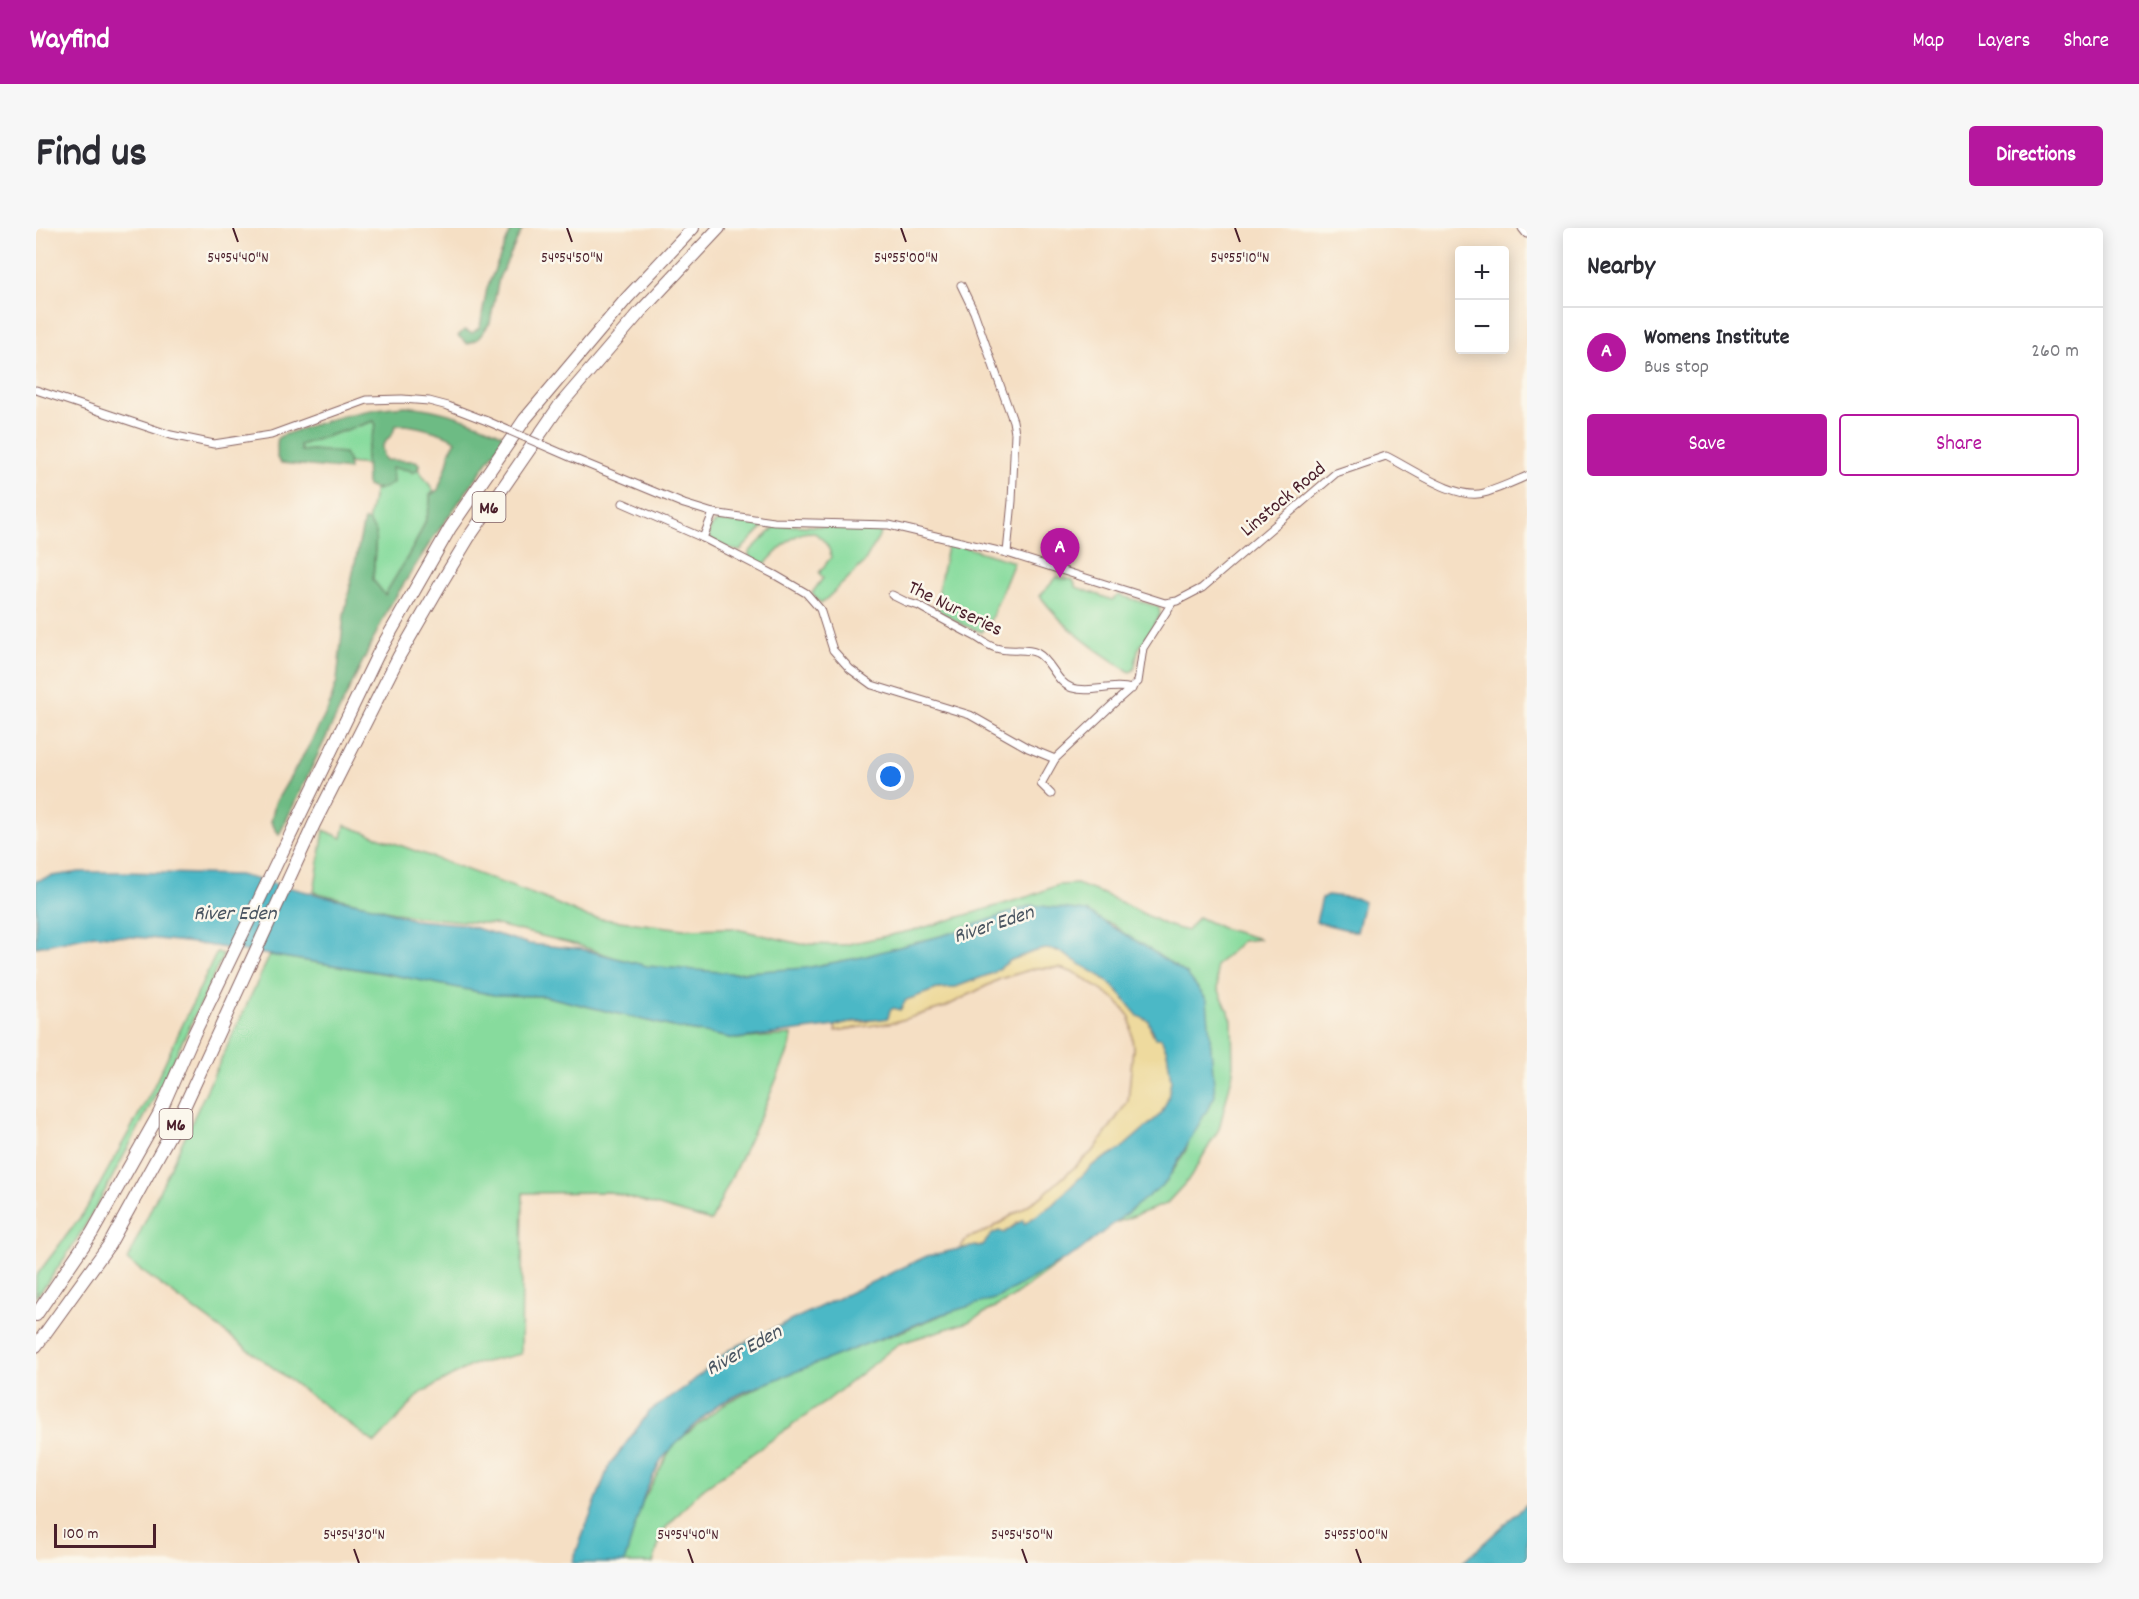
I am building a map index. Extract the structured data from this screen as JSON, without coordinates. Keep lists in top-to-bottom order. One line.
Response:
{"streets":{"highway":["M6"],"street":["Linstock Road","The Nurseries"]},"water":["River Eden"],"scale_bar":"100 m","page":{"header":"Wayfind","nav":["Map","Layers","Share"],"title":"Find us","buttons":["Directions",["Save","Share"]],"heading":"Nearby","map_buttons":["+","−"],"list":[{"mark":"A","name":"Womens Institute","note":"Bus stop","value":"260 m"}],"pins":"A","scale":"100 m"},"coordinates":["54°54'40\"N","54°54'50\"N","54°55'00\"N","54°55'10\"N","54°54'30\"N"]}
